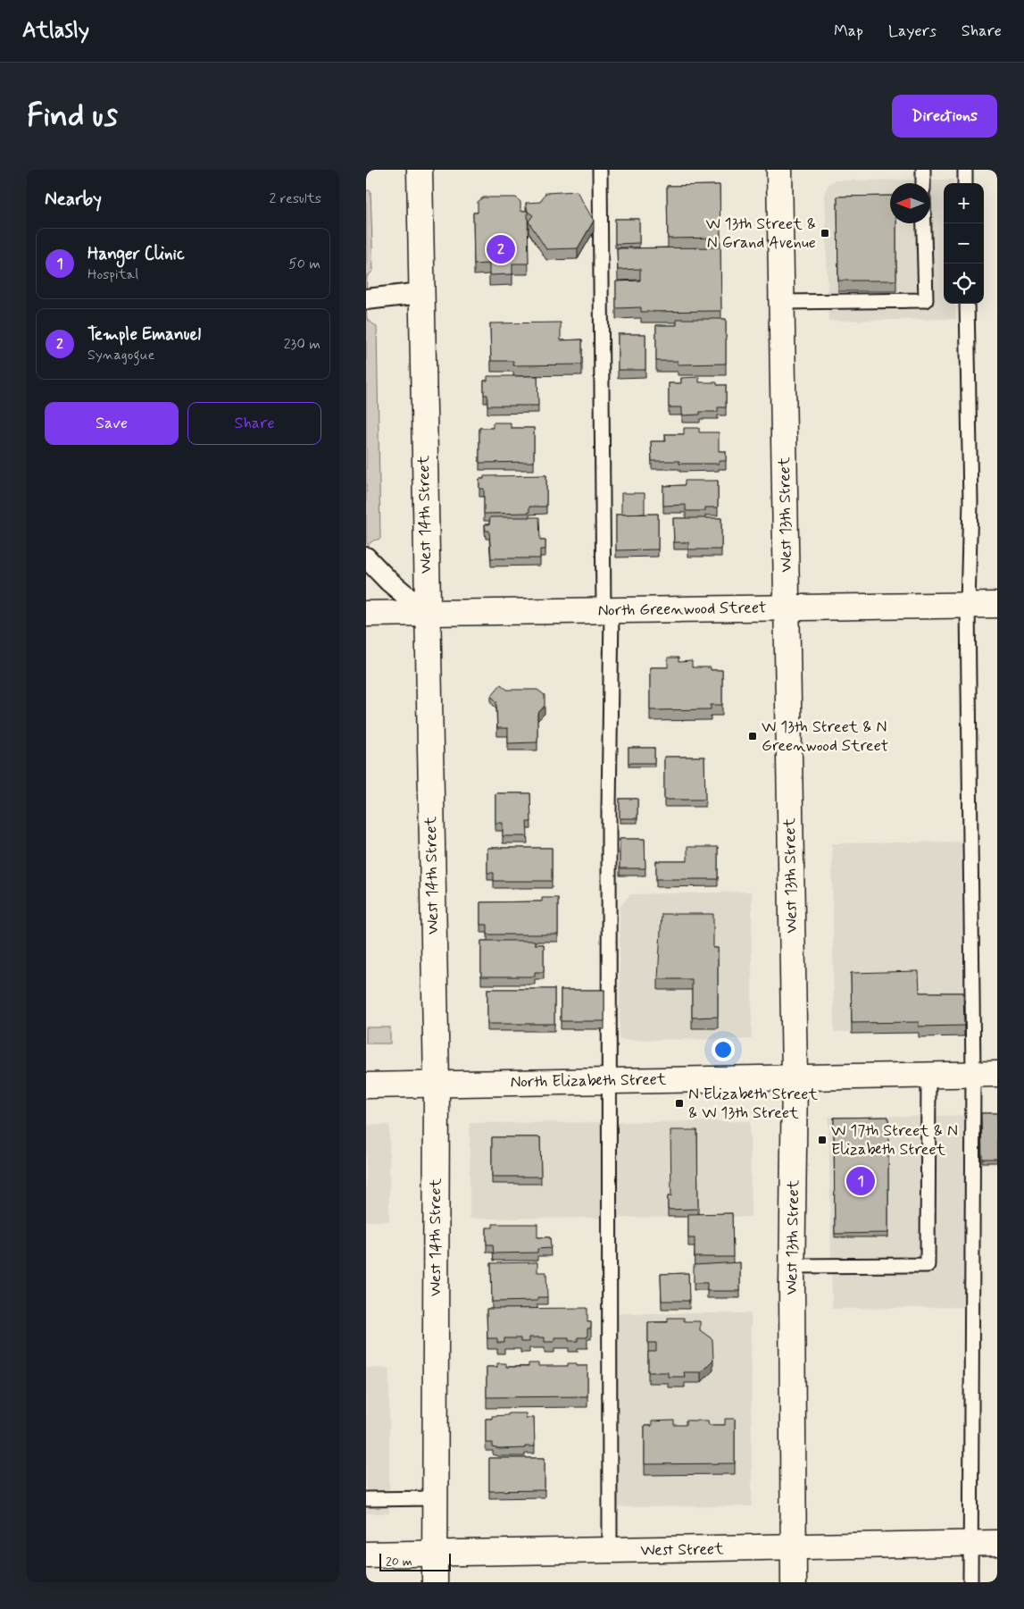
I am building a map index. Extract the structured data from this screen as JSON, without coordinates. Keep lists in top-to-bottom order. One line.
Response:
{"streets":{"street":["West 14th Street","West 13th Street","North Greenwood Street","North Elizabeth Street","West Street"]},"crossings":[["West 14th Street","North Greenwood Street"],["West 14th Street","North Elizabeth Street"],["West 14th Street","West Street"],["West 13th Street","North Greenwood Street"],["West 13th Street","North Elizabeth Street"],["West 13th Street","West Street"]],"places":{"transit":["W 13th Street & N Grand Avenue","W 13th Street & N Greenwood Street","N Elizabeth Street & W 13th Street","W 17th Street & N Elizabeth Street"]},"scale_bar":"20 m","north":"left","page":{"header":"Atlasly","nav":["Map","Layers","Share"],"buttons":["Directions",["Save","Share"]],"title":"Find us","heading":["Nearby","2 results"],"map_buttons":["+","−"],"list":[{"mark":"1","name":"Hanger Clinic","note":"Hospital","value":"50 m"},{"mark":"2","name":"Temple Emanuel","note":"Synagogue","value":"230 m"}],"pins":["2","1"],"scale":"20 m"}}
